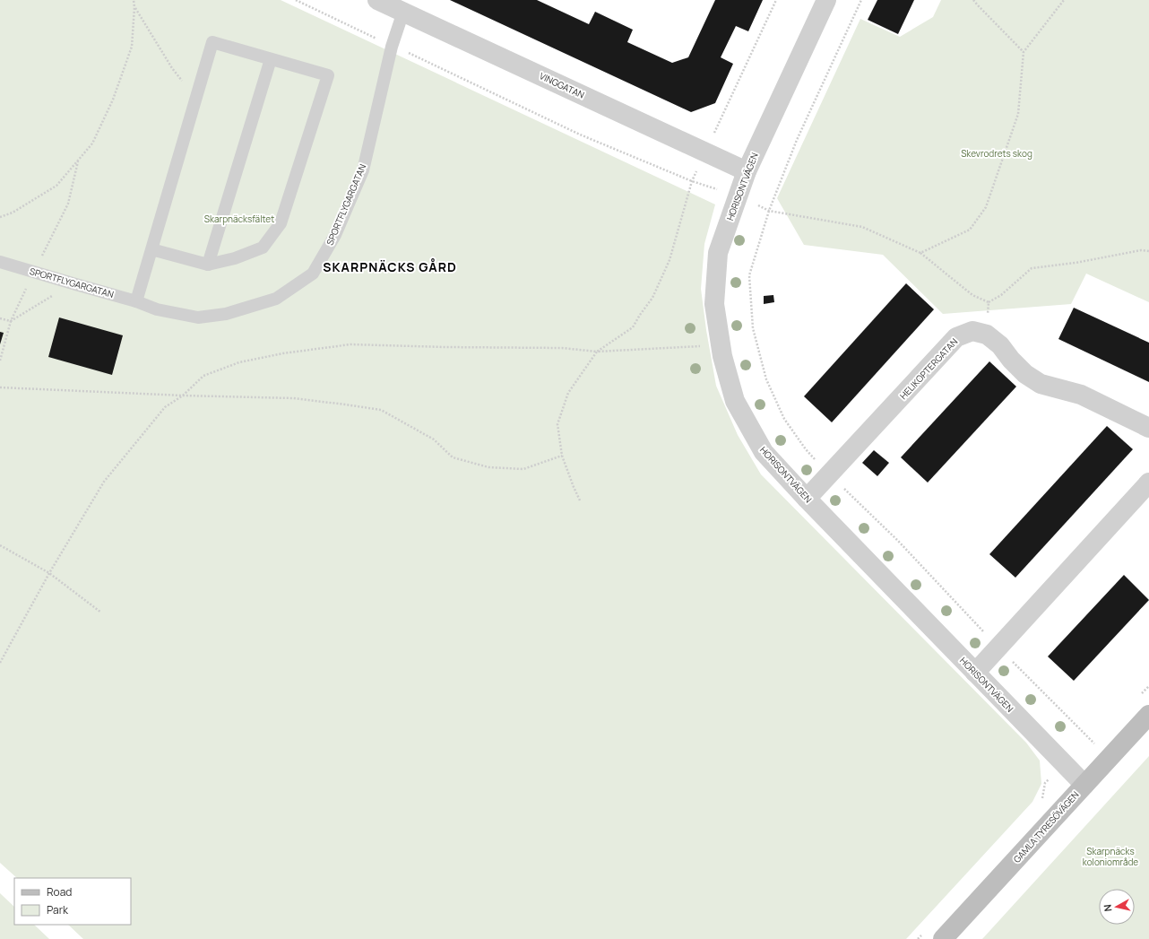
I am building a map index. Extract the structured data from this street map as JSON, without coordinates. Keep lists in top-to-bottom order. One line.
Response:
{"streets":{"street":["VINGGATAN","HORISONTVÄGEN","HELIKOPTERGATAN","GAMLA TYRESÖVÄGEN"],"lane":["SPORTFLYGARGATAN"]},"crossings":[["VINGGATAN","HORISONTVÄGEN"],["VINGGATAN","SPORTFLYGARGATAN"],["HORISONTVÄGEN","HELIKOPTERGATAN"],["HORISONTVÄGEN","GAMLA TYRESÖVÄGEN"]],"districts":["SKARPNÄCKS GÅRD"],"parks":["Skevrodrets skog","Skarpnäcksfältet","Skarpnäcks koloniområde"],"legend":["Road","Park"],"north":"left"}
